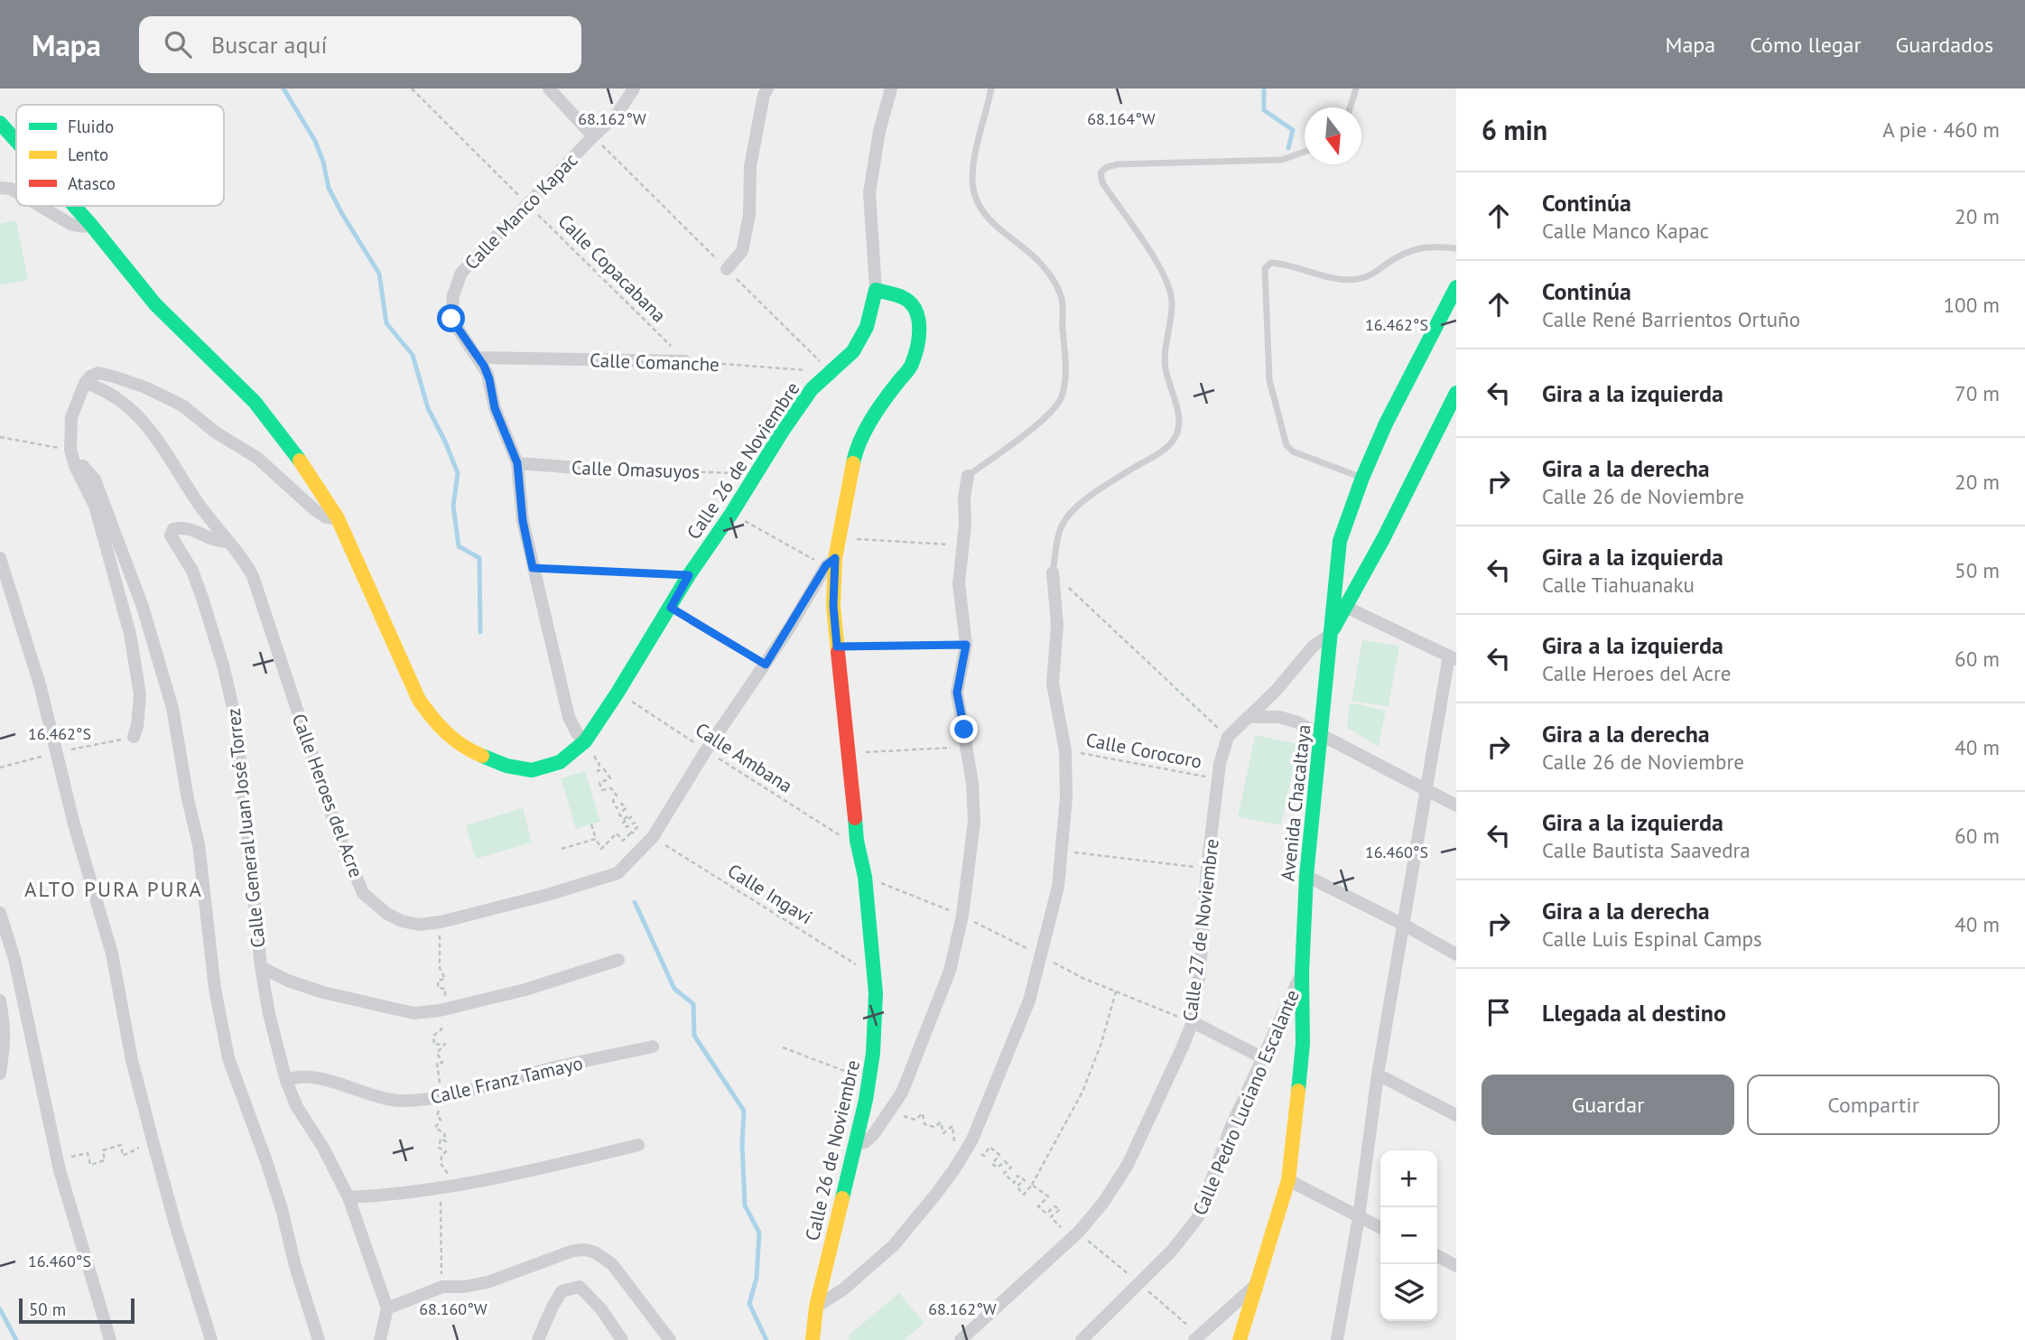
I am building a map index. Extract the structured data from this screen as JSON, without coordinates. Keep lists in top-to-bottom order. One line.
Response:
{"streets":{"street":["Calle Manco Kapac","Calle Comanche","Calle 26 de Noviembre","Calle Omasuyos","Calle Heroes del Acre","Avenida Chacaltaya","Calle General Juan José Torrez","Calle 27 de Noviembre","Calle Franz Tamayo","Calle Pedro Luciano Escalante"],"path":["Calle Copacabana","Calle Corocoro","Calle Ambana","Calle Ingavi"]},"crossings":[["Calle Manco Kapac","Calle Copacabana"],["Calle Manco Kapac","Calle Comanche"],["Calle Manco Kapac","Calle 26 de Noviembre"],["Calle Manco Kapac","Calle Omasuyos"],["Calle Copacabana","Calle Comanche"],["Calle 26 de Noviembre","Calle Omasuyos"],["Calle 26 de Noviembre","Calle Ambana"],["Calle 26 de Noviembre","Calle Heroes del Acre"],["Calle 26 de Noviembre","Calle Ingavi"],["Calle Corocoro","Calle 27 de Noviembre"],["Calle Ambana","Calle Heroes del Acre"],["Calle Heroes del Acre","Calle General Juan José Torrez"],["Calle Heroes del Acre","Calle Ingavi"],["Avenida Chacaltaya","Calle Pedro Luciano Escalante"],["Calle General Juan José Torrez","Calle Franz Tamayo"]],"districts":["ALTO PURA PURA"],"legend":["Fluido","Lento","Atasco"],"scale_bar":"50 m","north":"bottom","page":{"header":"Mapa","search":"Buscar aquí","nav":["Mapa","Cómo llegar","Guardados"],"heading":["6 min","A pie · 460 m"],"list":[["Continúa","Calle Manco Kapac","20 m"],["Continúa","Calle René Barrientos Ortuño","100 m"],["Gira a la izquierda","70 m"],["Gira a la derecha","Calle 26 de Noviembre","20 m"],["Gira a la izquierda","Calle Tiahuanaku","50 m"],["Gira a la izquierda","Calle Heroes del Acre","60 m"],["Gira a la derecha","Calle 26 de Noviembre","40 m"],["Gira a la izquierda","Calle Bautista Saavedra","60 m"],["Gira a la derecha","Calle Luis Espinal Camps","40 m"],"Llegada al destino"],"buttons":["Guardar","Compartir"],"map_buttons":["+","−"],"scale":"50 m"},"coordinates":["68.162°W","68.164°W","16.462°S","16.460°S","68.160°W"]}
